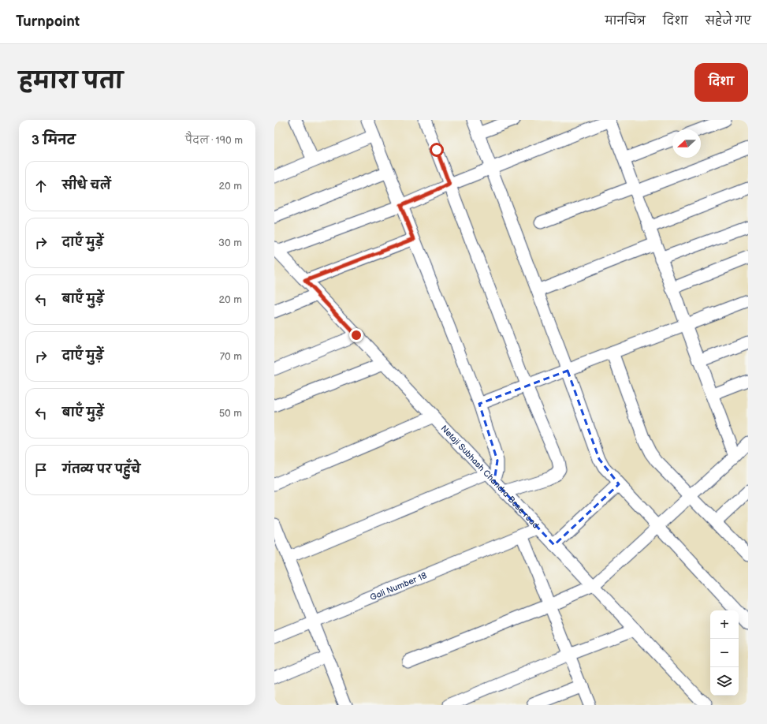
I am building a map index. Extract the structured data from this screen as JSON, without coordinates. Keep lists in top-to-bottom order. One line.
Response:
{"streets":{"street":["Netaji Subhash Chandra Bose road","Gali Number 18"]},"crossings":[["Netaji Subhash Chandra Bose road","Gali Number 18"]],"north":"left","page":{"header":"Turnpoint","nav":["मानचित्र","दिशा","सहेजे गए"],"title":"हमारा पता","buttons":"दिशा","heading":["3 मिनट","पैदल · 190 m"],"list":[["सीधे चलें","20 m"],["दाएँ मुड़ें","30 m"],["बाएँ मुड़ें","20 m"],["दाएँ मुड़ें","70 m"],["बाएँ मुड़ें","50 m"],"गंतव्य पर पहुँचे"],"map_buttons":["+","−"]}}
